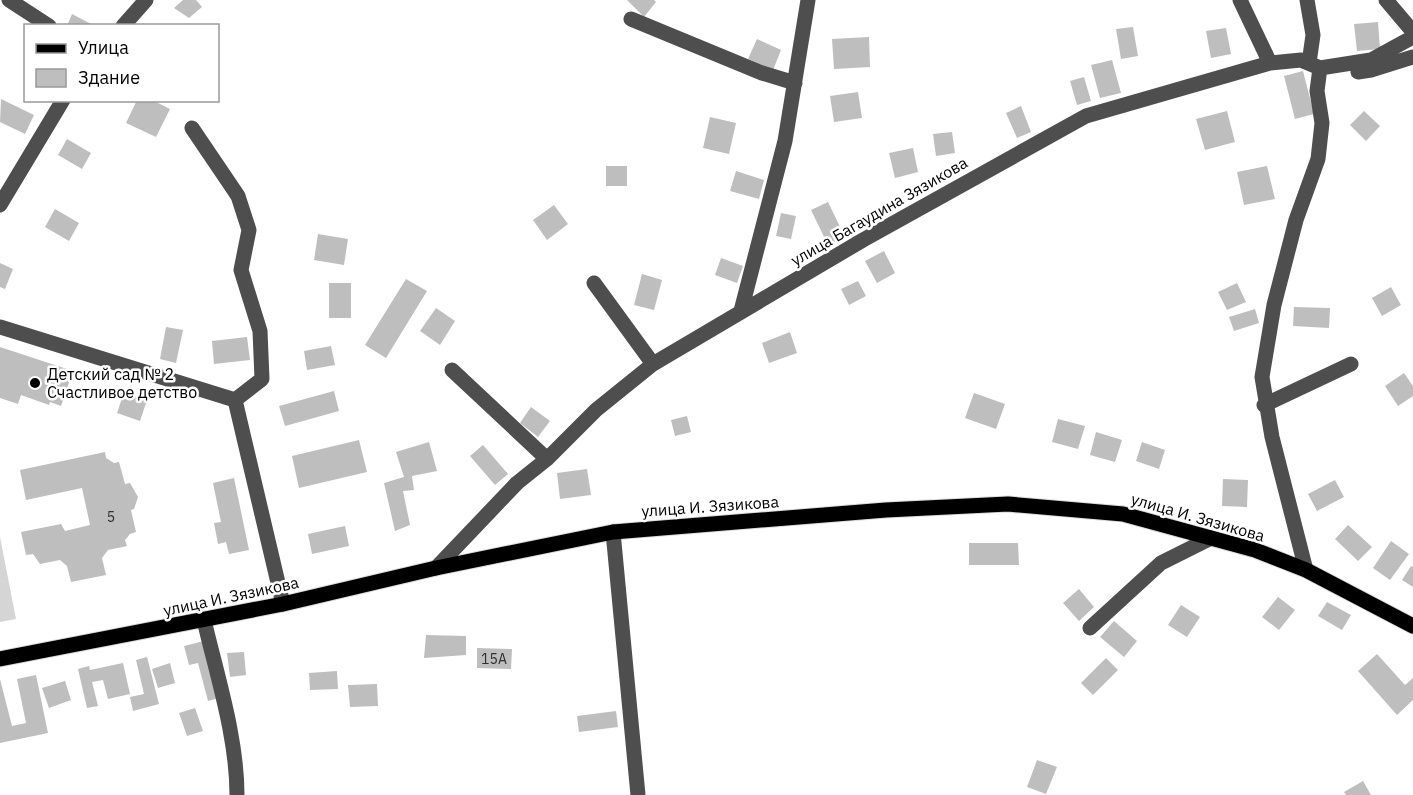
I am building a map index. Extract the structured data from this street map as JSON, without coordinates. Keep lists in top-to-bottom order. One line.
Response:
{"streets":{"main road":["улица И. Зязикова"],"street":["улица Багаудина Зязикова"]},"crossings":[["улица Багаудина Зязикова","улица И. Зязикова"]],"places":["Детский сад № 2 Счастливое детство"],"house_numbers":["5","15А"],"legend":["Улица","Здание"]}
